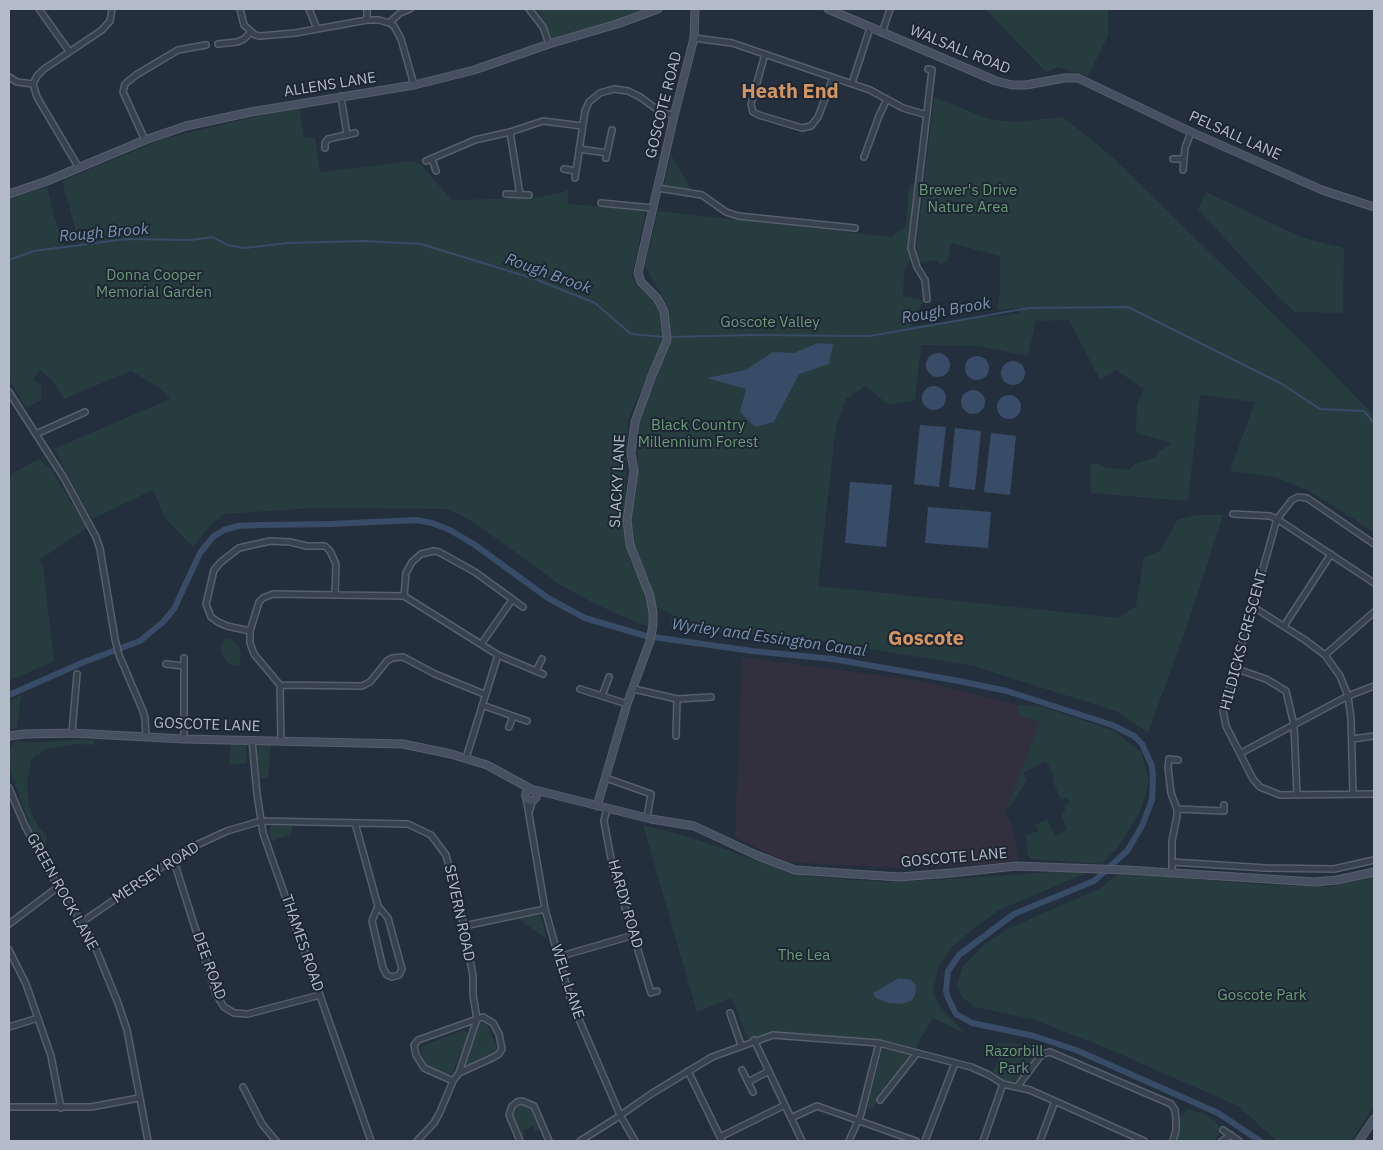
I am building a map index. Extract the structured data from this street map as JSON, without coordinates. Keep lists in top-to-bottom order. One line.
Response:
{"streets":{"street":["WALSALL ROAD","ALLENS LANE","GOSCOTE ROAD","PELSALL LANE","SLACKY LANE","HILDICKS CRESCENT","GOSCOTE LANE","MERSEY ROAD","GREEN ROCK LANE","HARDY ROAD","SEVERN ROAD","THAMES ROAD","DEE ROAD","WELL LANE"]},"crossings":[["WALSALL ROAD","PELSALL LANE"],["GOSCOTE ROAD","SLACKY LANE"],["SLACKY LANE","GOSCOTE LANE"],["GOSCOTE LANE","HARDY ROAD"],["GOSCOTE LANE","THAMES ROAD"],["GOSCOTE LANE","WELL LANE"],["MERSEY ROAD","GREEN ROCK LANE"],["MERSEY ROAD","SEVERN ROAD"],["MERSEY ROAD","THAMES ROAD"],["MERSEY ROAD","DEE ROAD"],["SEVERN ROAD","THAMES ROAD"],["THAMES ROAD","DEE ROAD"]],"districts":["Heath End","Goscote"],"water":["Rough Brook","Wyrley and Essington Canal"],"parks":["Brewer's Drive Nature Area","Donna Cooper Memorial Garden","Goscote Valley","Black Country Millennium Forest","The Lea","Goscote Park","Razorbill Park"]}
